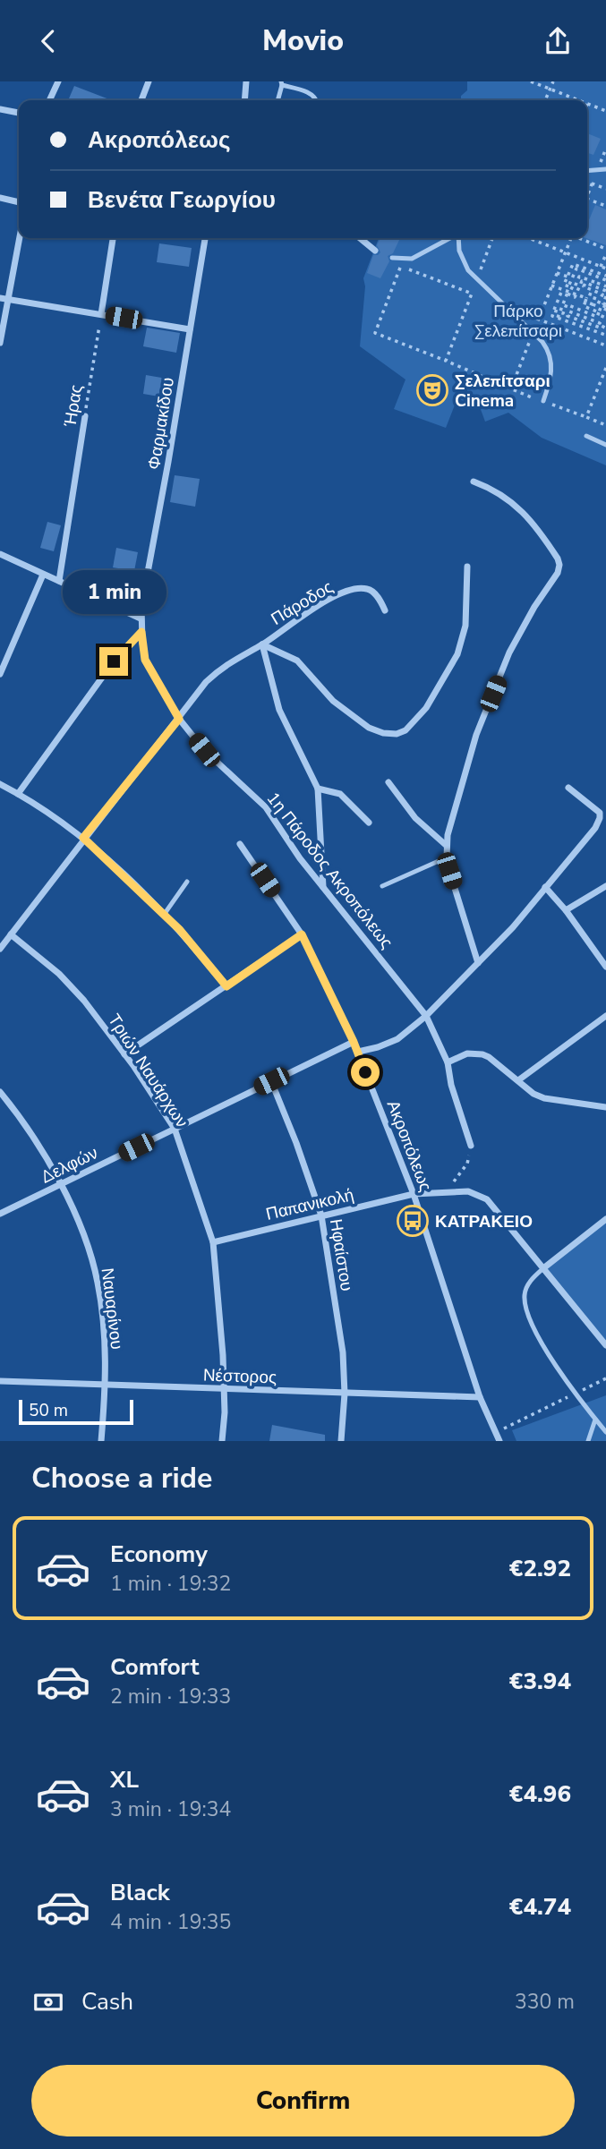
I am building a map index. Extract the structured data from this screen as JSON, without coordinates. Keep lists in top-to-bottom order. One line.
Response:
{"streets":{"street":["Ήρας","Φαρμακίδου","Πάροδος","1η Πάροδος Ακροπόλεως","Τριών Ναυάρχων","Ακροπόλεως","Δελφών","Παπανικολή","Ηφαίστου","Ναυαρίνου","Νέστορος"]},"crossings":[["Τριών Ναυάρχων","Δελφών"],["Τριών Ναυάρχων","Παπανικολή"],["Τριών Ναυάρχων","Νέστορος"],["Ακροπόλεως","Δελφών"],["Ακροπόλεως","Παπανικολή"],["Ακροπόλεως","Νέστορος"],["Δελφών","Ηφαίστου"],["Δελφών","Ναυαρίνου"],["Παπανικολή","Ηφαίστου"],["Ηφαίστου","Νέστορος"],["Ναυαρίνου","Νέστορος"]],"parks":["Πάρκο Σελεπίτσαρι"],"places":{"theatre":["Σελεπίτσαρι Cinema"],"bus stop":["ΚΑΤΡΑΚΕΙΟ"]},"scale_bar":"50 m","page":{"header":"Movio","banner":["Ακροπόλεως","Βενέτα Γεωργίου"],"bubble":"1 min","scale":"50 m","heading":"Choose a ride","list":[{"name":"Economy","note":"1 min · 19:32","value":"€2.92"},{"name":"Comfort","note":"2 min · 19:33","value":"€3.94"},{"name":"XL","note":"3 min · 19:34","value":"€4.96"},{"name":"Black","note":"4 min · 19:35","value":"€4.74"}],"pay":["Cash","330 m"],"buttons":"Confirm"}}
